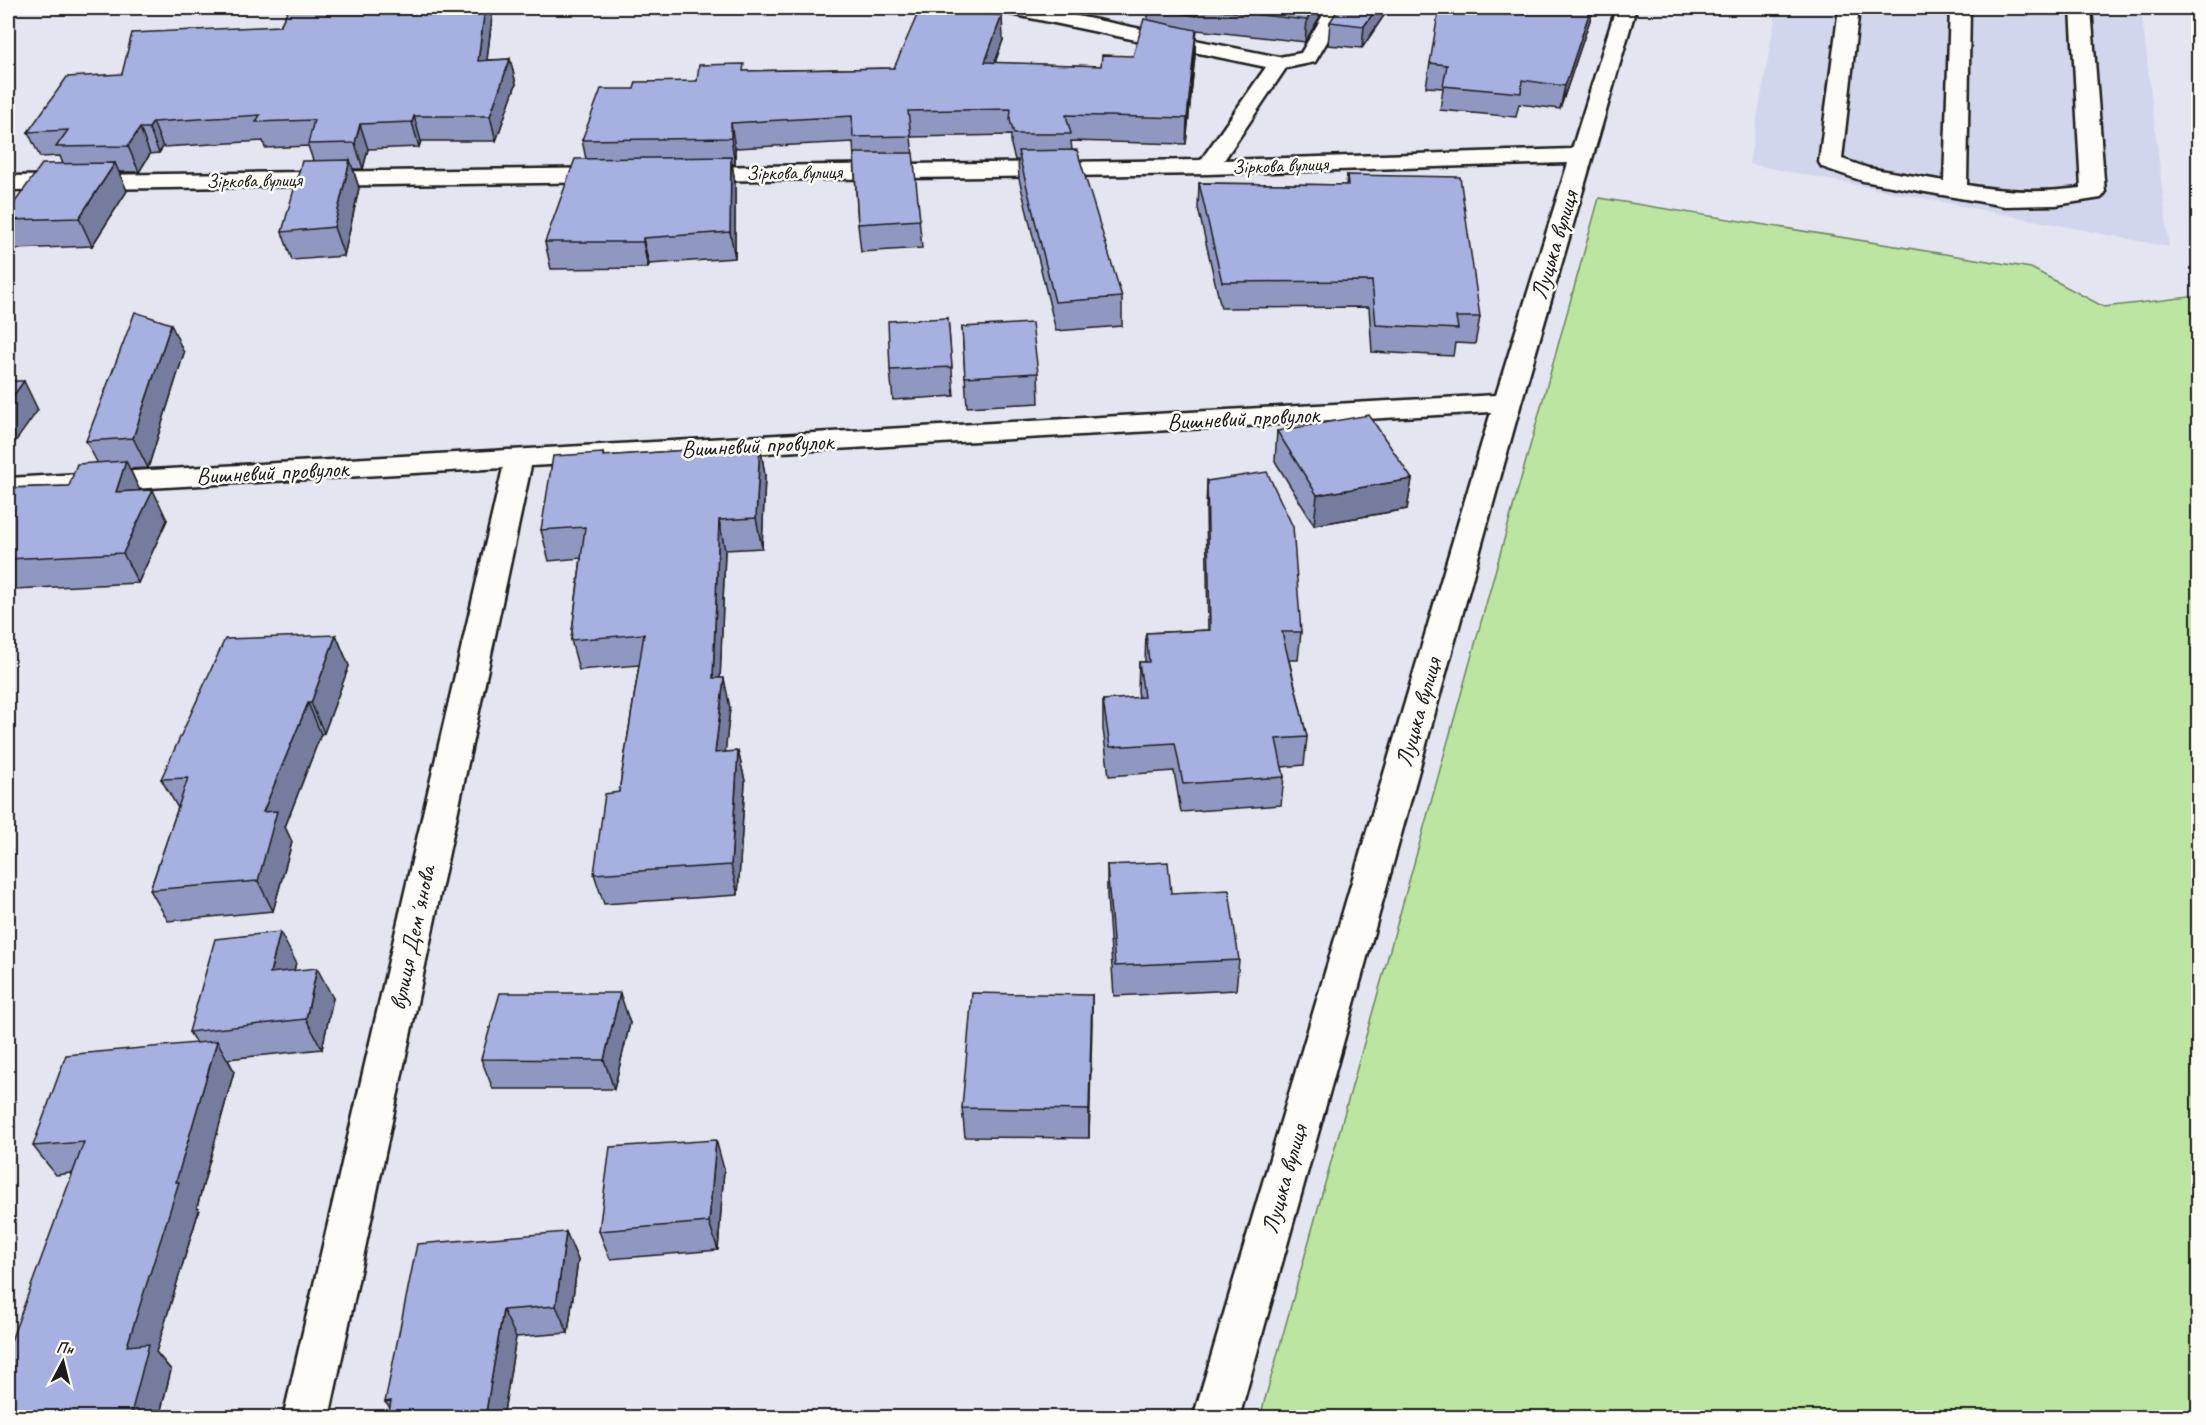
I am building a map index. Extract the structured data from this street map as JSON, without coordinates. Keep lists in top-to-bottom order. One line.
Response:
{"streets":{"street":["Зіркова вулиця","Луцька вулиця","Вишневий провулок","вулиця Демʼянова"]},"crossings":[["Зіркова вулиця","Луцька вулиця"],["Луцька вулиця","Вишневий провулок"],["Вишневий провулок","вулиця Демʼянова"]],"north":"top"}
